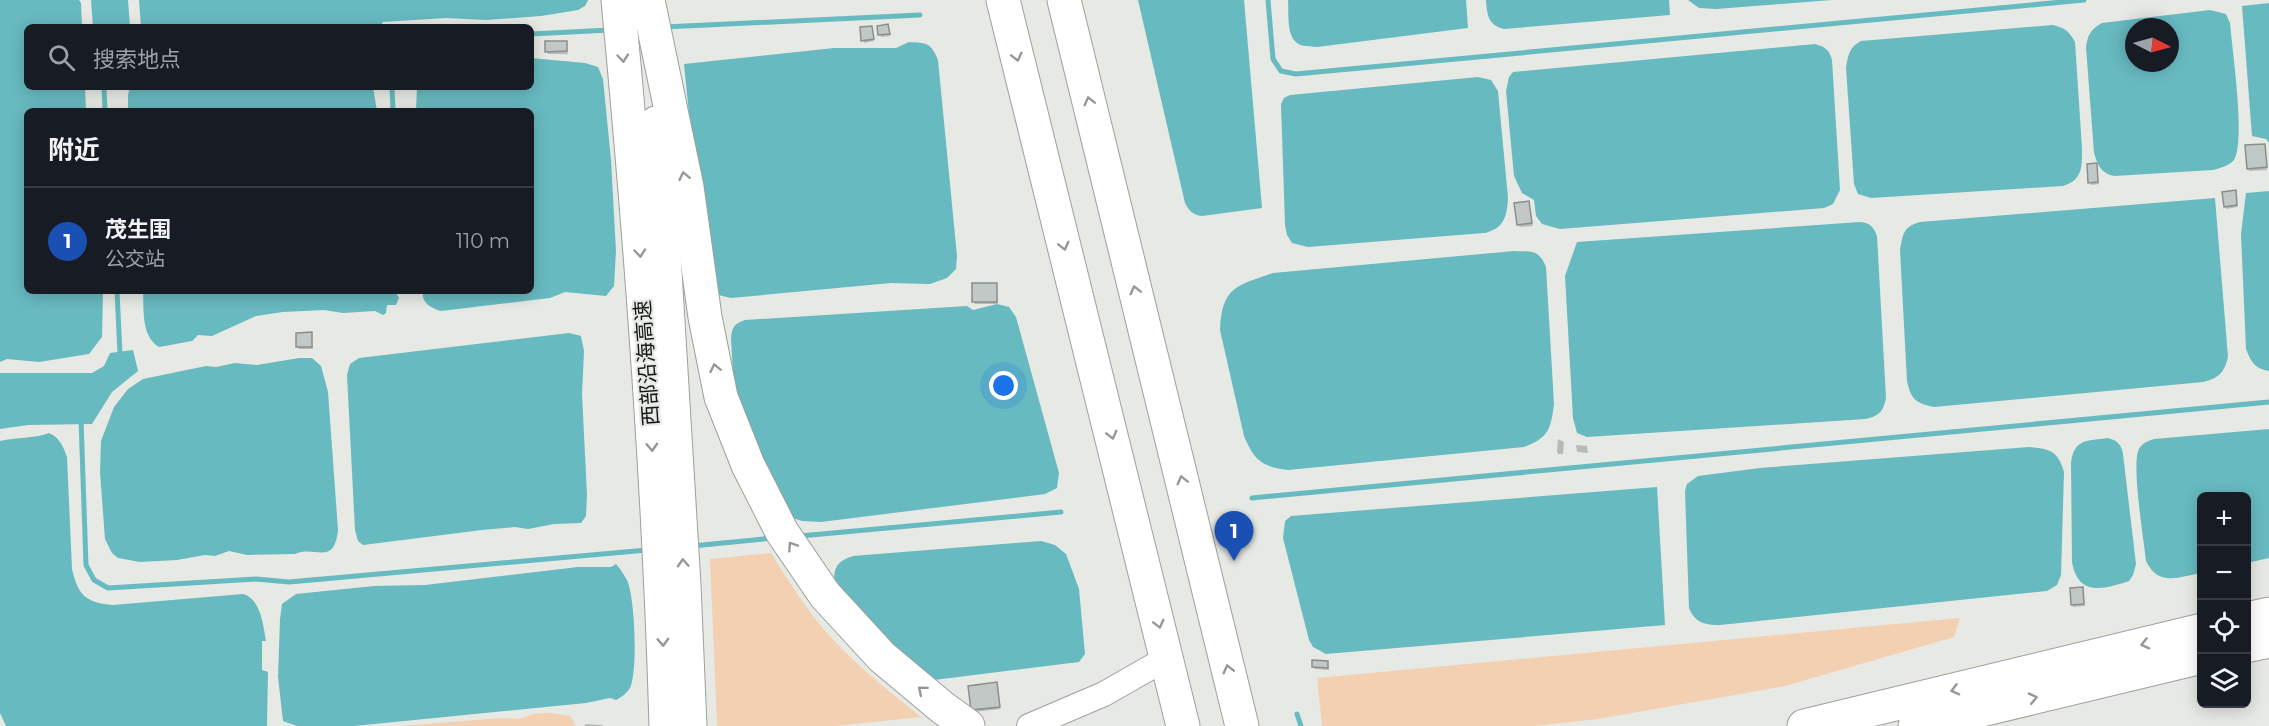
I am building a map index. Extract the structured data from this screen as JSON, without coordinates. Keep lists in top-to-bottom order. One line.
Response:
{"streets":{"highway":["西部沿海高速"]},"north":"right","page":{"search":"搜索地点","heading":"附近","list":[{"mark":"1","name":"茂生围","note":"公交站","value":"110 m"}],"map_buttons":["+","−"],"pins":"1"}}
